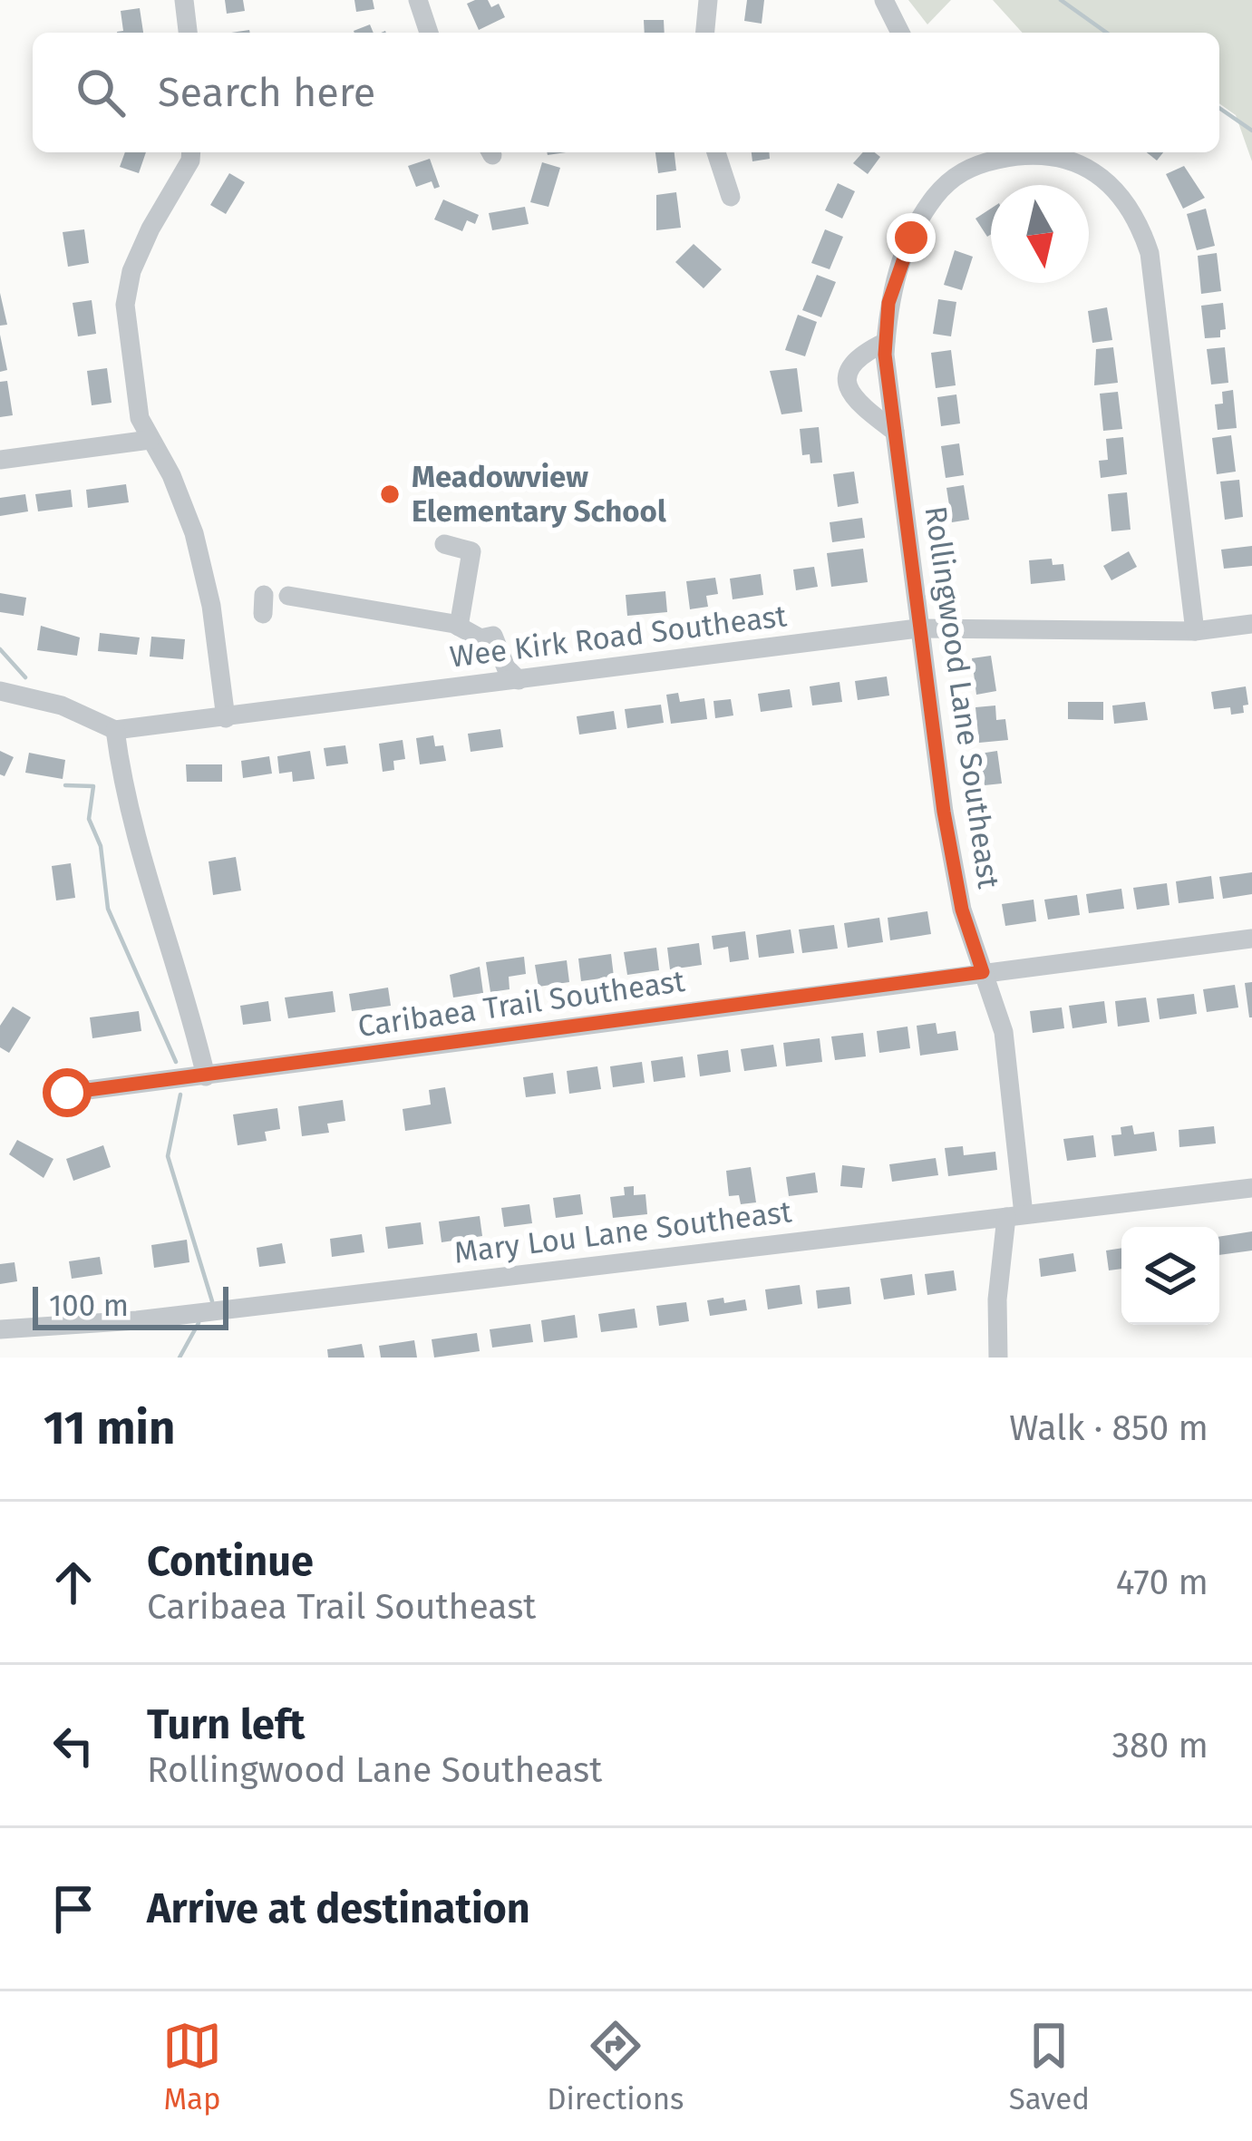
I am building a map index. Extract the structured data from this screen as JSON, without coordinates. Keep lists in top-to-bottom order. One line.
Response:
{"streets":{"street":["Wee Kirk Road Southeast","Rollingwood Lane Southeast","Caribaea Trail Southeast","Mary Lou Lane Southeast"]},"crossings":[["Wee Kirk Road Southeast","Rollingwood Lane Southeast"],["Rollingwood Lane Southeast","Caribaea Trail Southeast"],["Rollingwood Lane Southeast","Mary Lou Lane Southeast"]],"places":["Meadowview Elementary School"],"scale_bar":"100 m","north":"bottom","page":{"search":"Search here","scale":"100 m","heading":["11 min","Walk · 850 m"],"list":[["Continue","Caribaea Trail Southeast","470 m"],["Turn left","Rollingwood Lane Southeast","380 m"],"Arrive at destination"],"nav":["Map","Directions","Saved"]}}
